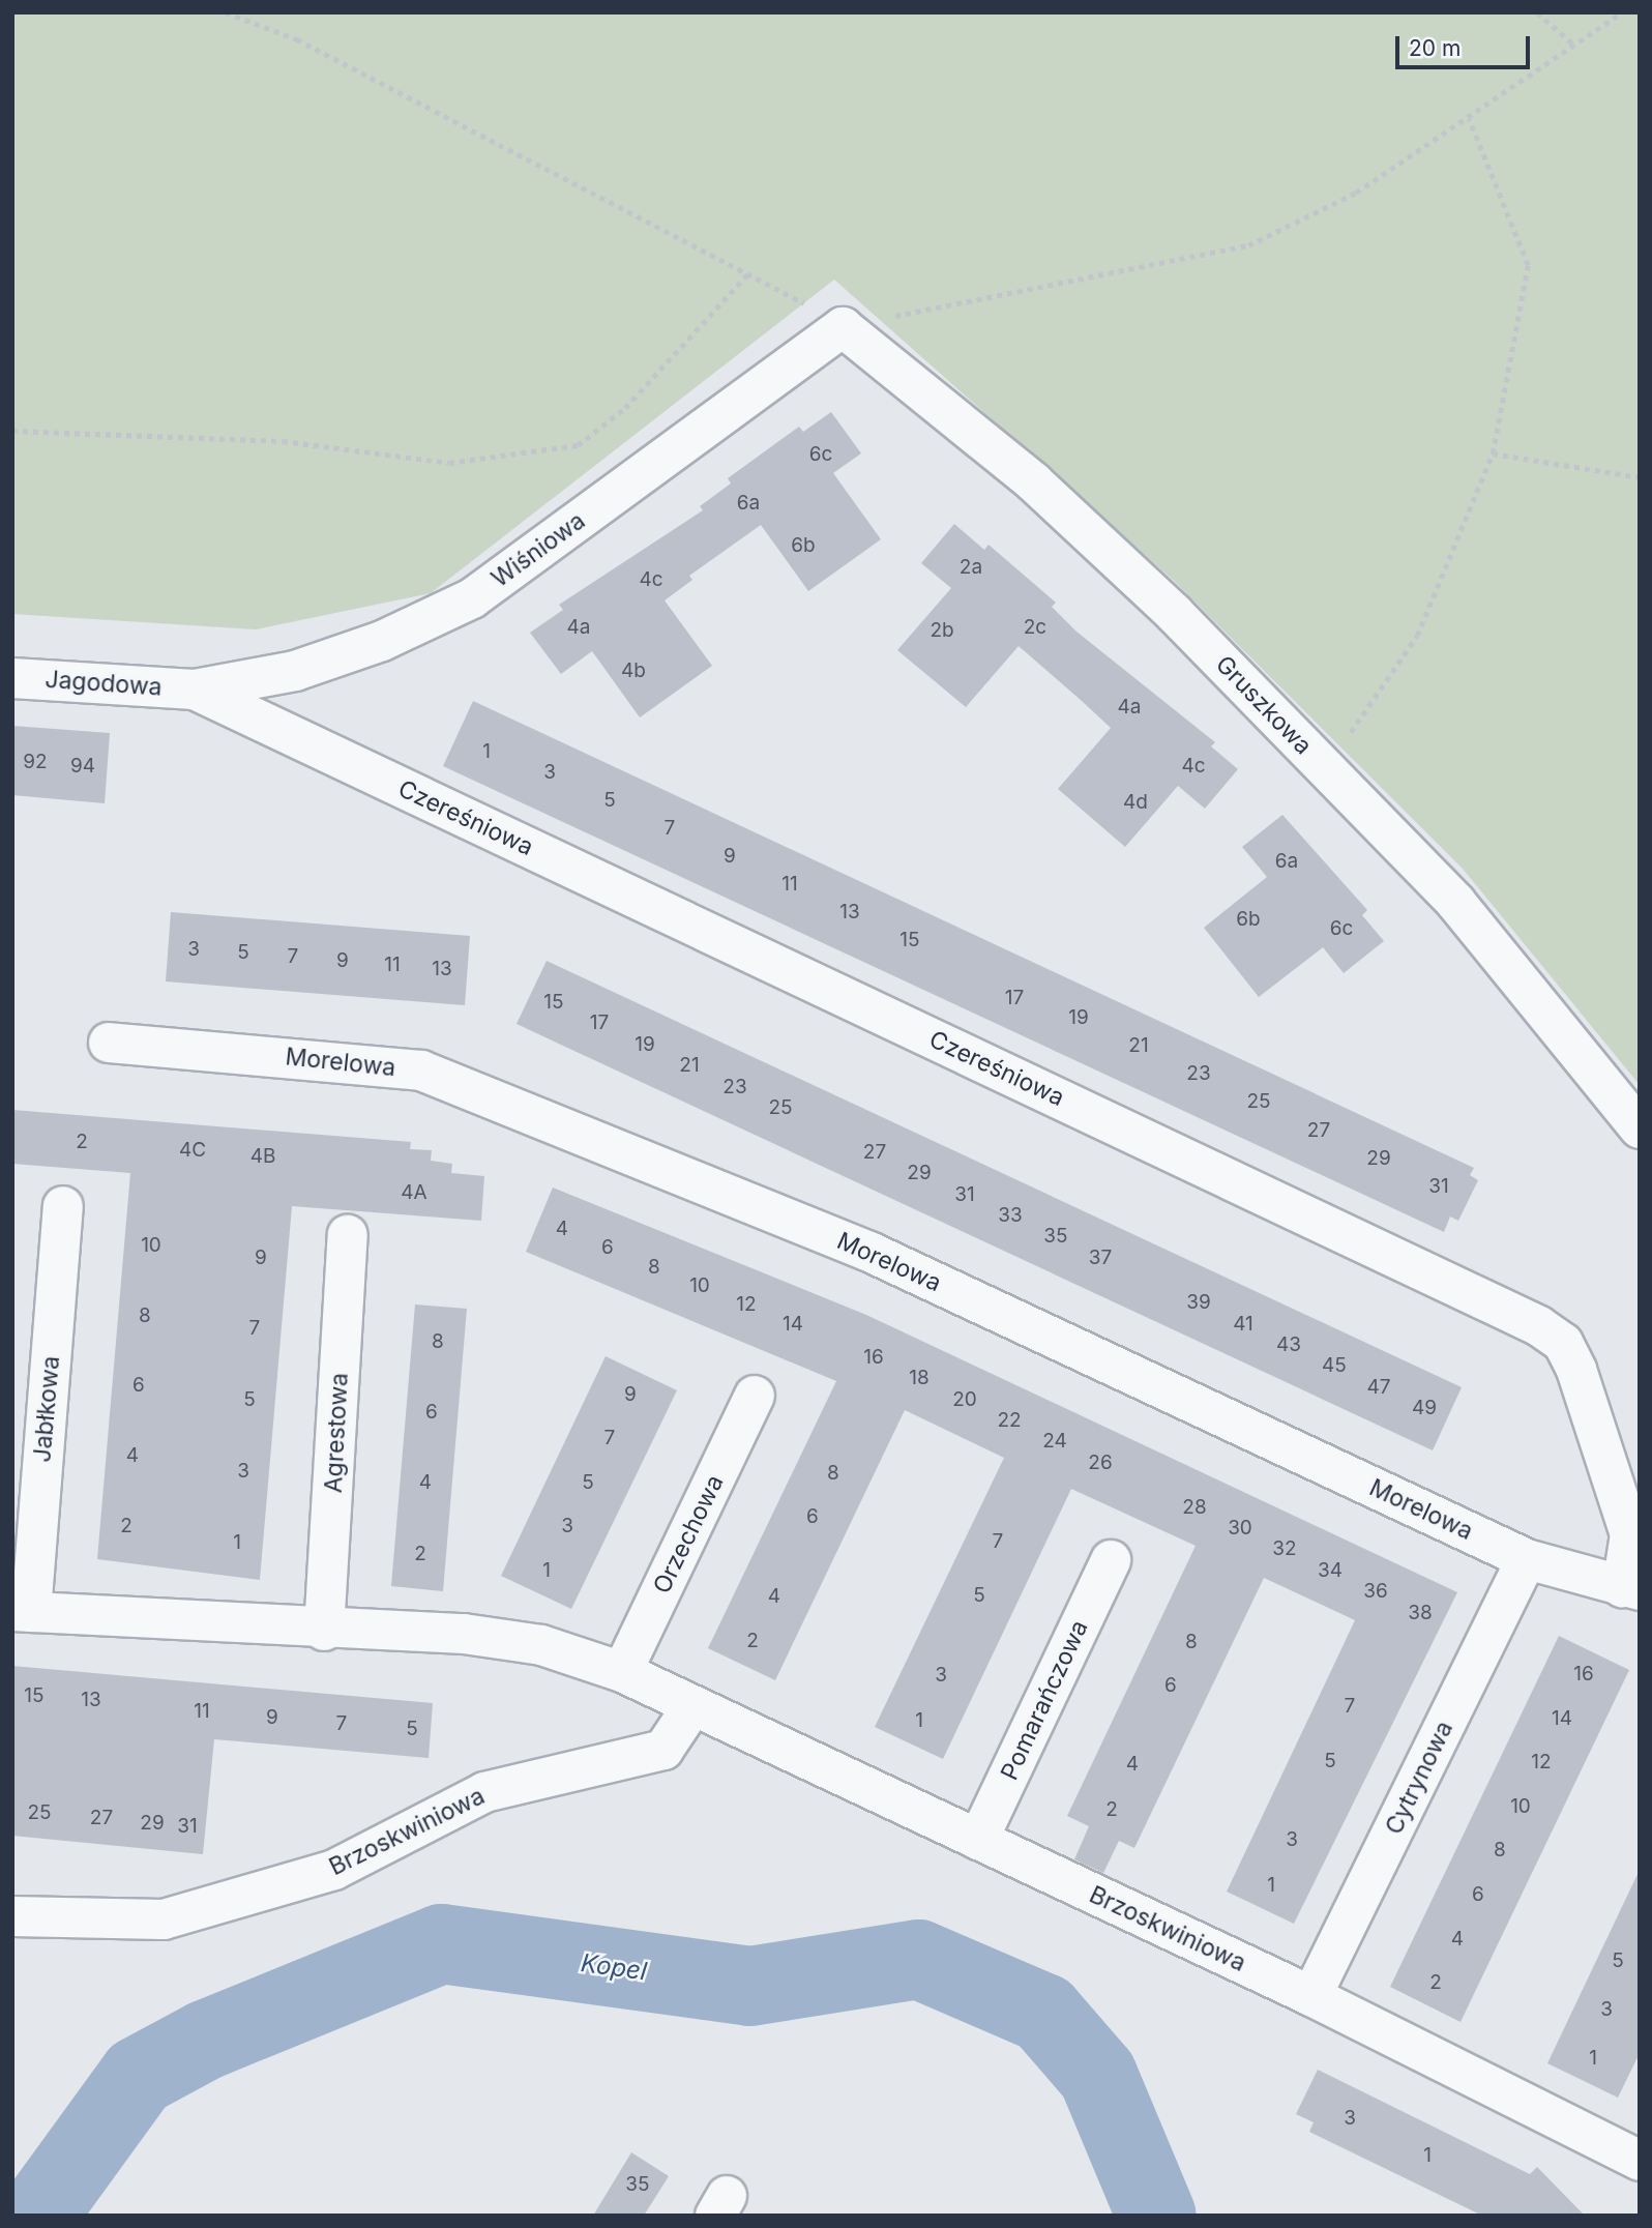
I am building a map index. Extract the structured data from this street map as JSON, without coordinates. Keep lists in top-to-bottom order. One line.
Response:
{"streets":{"street":["Wiśniowa","Jagodowa","Gruszkowa","Czereśniowa","Morelowa","Jabłkowa","Agrestowa","Orzechowa","Pomarańczowa","Cytrynowa","Brzoskwiniowa"]},"crossings":[["Wiśniowa","Jagodowa"],["Wiśniowa","Gruszkowa"],["Wiśniowa","Czereśniowa"],["Jagodowa","Czereśniowa"],["Czereśniowa","Morelowa"],["Morelowa","Cytrynowa"],["Jabłkowa","Brzoskwiniowa"],["Agrestowa","Brzoskwiniowa"],["Orzechowa","Brzoskwiniowa"],["Pomarańczowa","Brzoskwiniowa"],["Cytrynowa","Brzoskwiniowa"]],"water":["Kopel"],"house_numbers":["6c","6a","6b","2a","4c","4a","2c","2b","4b","4a","1","92","94","4c","3","5","4d","7","9","6a","11","13","6b","6c","15","3","5","7","9","11","13","17","15","19","17","19","21","21","23","23","25","25","27","2","4C","27","4B","29","29","31","4A","31","33","4","35","10","6","9","37","8","10","39","12","8","14","41","7","8","43","16","45","18","6","47","9","5","20","49","6","22","7","24","4","26","3","8","4","5","28","6","2","3","30","7","1","32","2","1","34","36","5","4","38","2","8","16","3","6","15","13","7","11","9","14","1","7","5","5","12","4","10","2","25","27","29","31","3","8","1","6","4","5","2","3","1","3","1","35"],"scale_bar":"20 m"}
